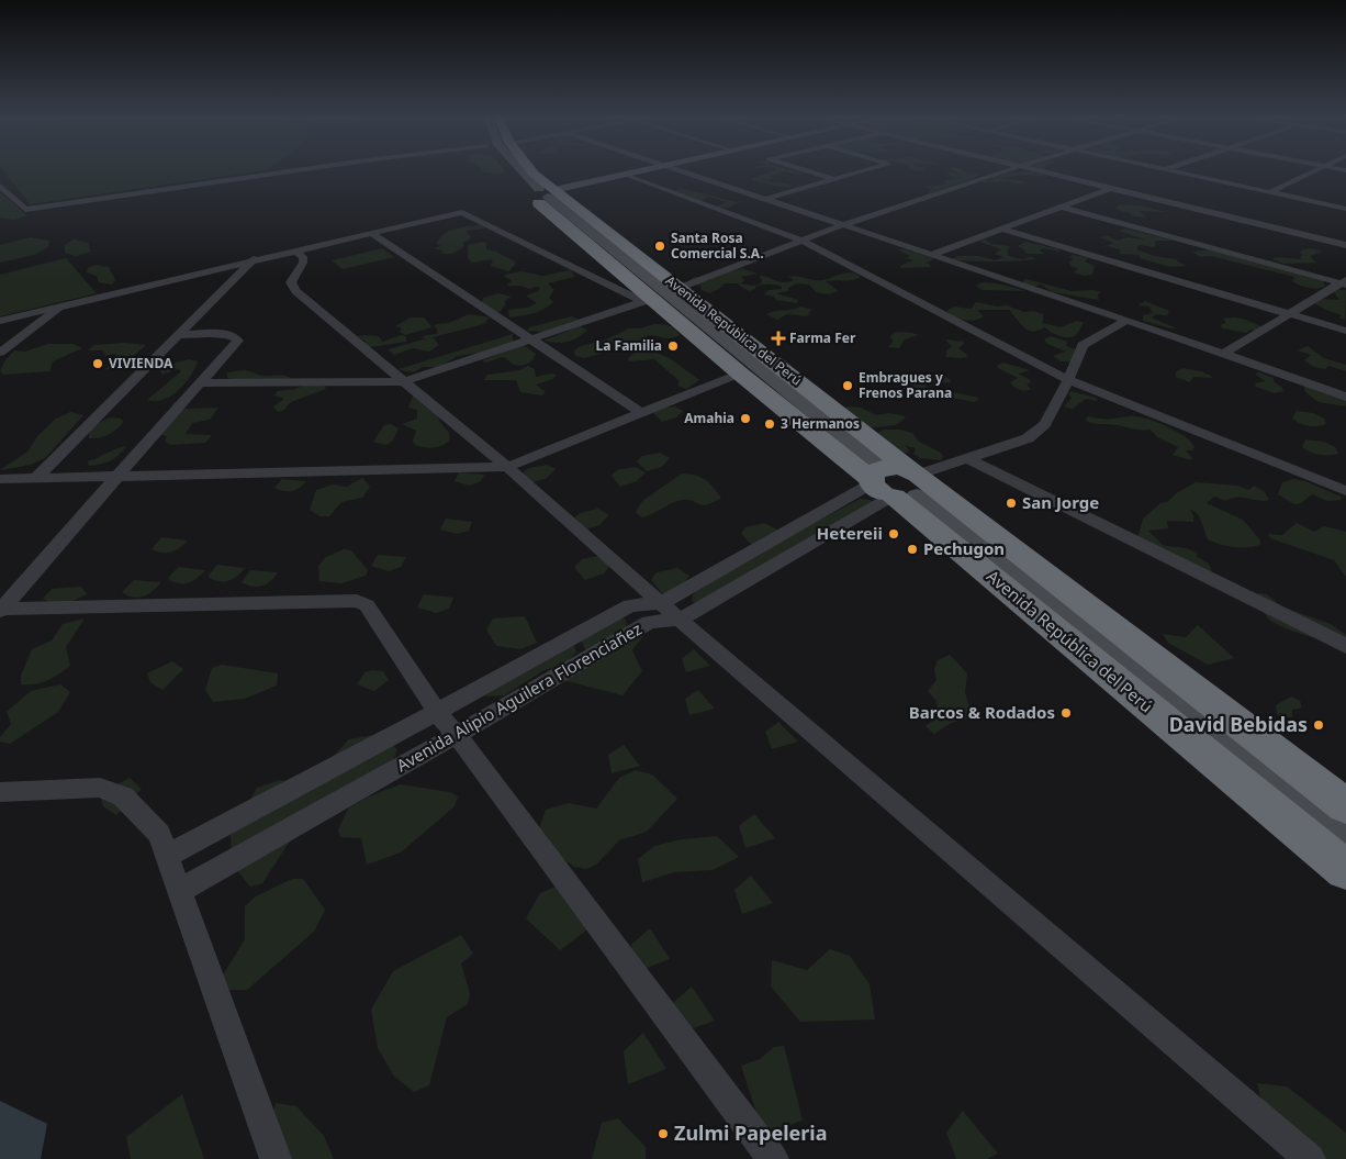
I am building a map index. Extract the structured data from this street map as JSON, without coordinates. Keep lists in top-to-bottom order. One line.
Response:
{"streets":{"highway":["Avenida República del Perú"],"street":["Avenida Alipio Aguilera Florenciañez"]},"crossings":[["Avenida República del Perú","Avenida Alipio Aguilera Florenciañez"]],"places":{"other":["Santa Rosa Comercial S.A.","La Familia","VIVIENDA","Embragues y Frenos Parana","Amahia","3 Hermanos","San Jorge","Hetereii","Pechugon","Barcos & Rodados","David Bebidas","Zulmi Papeleria"],"health":["Farma Fer"]}}
